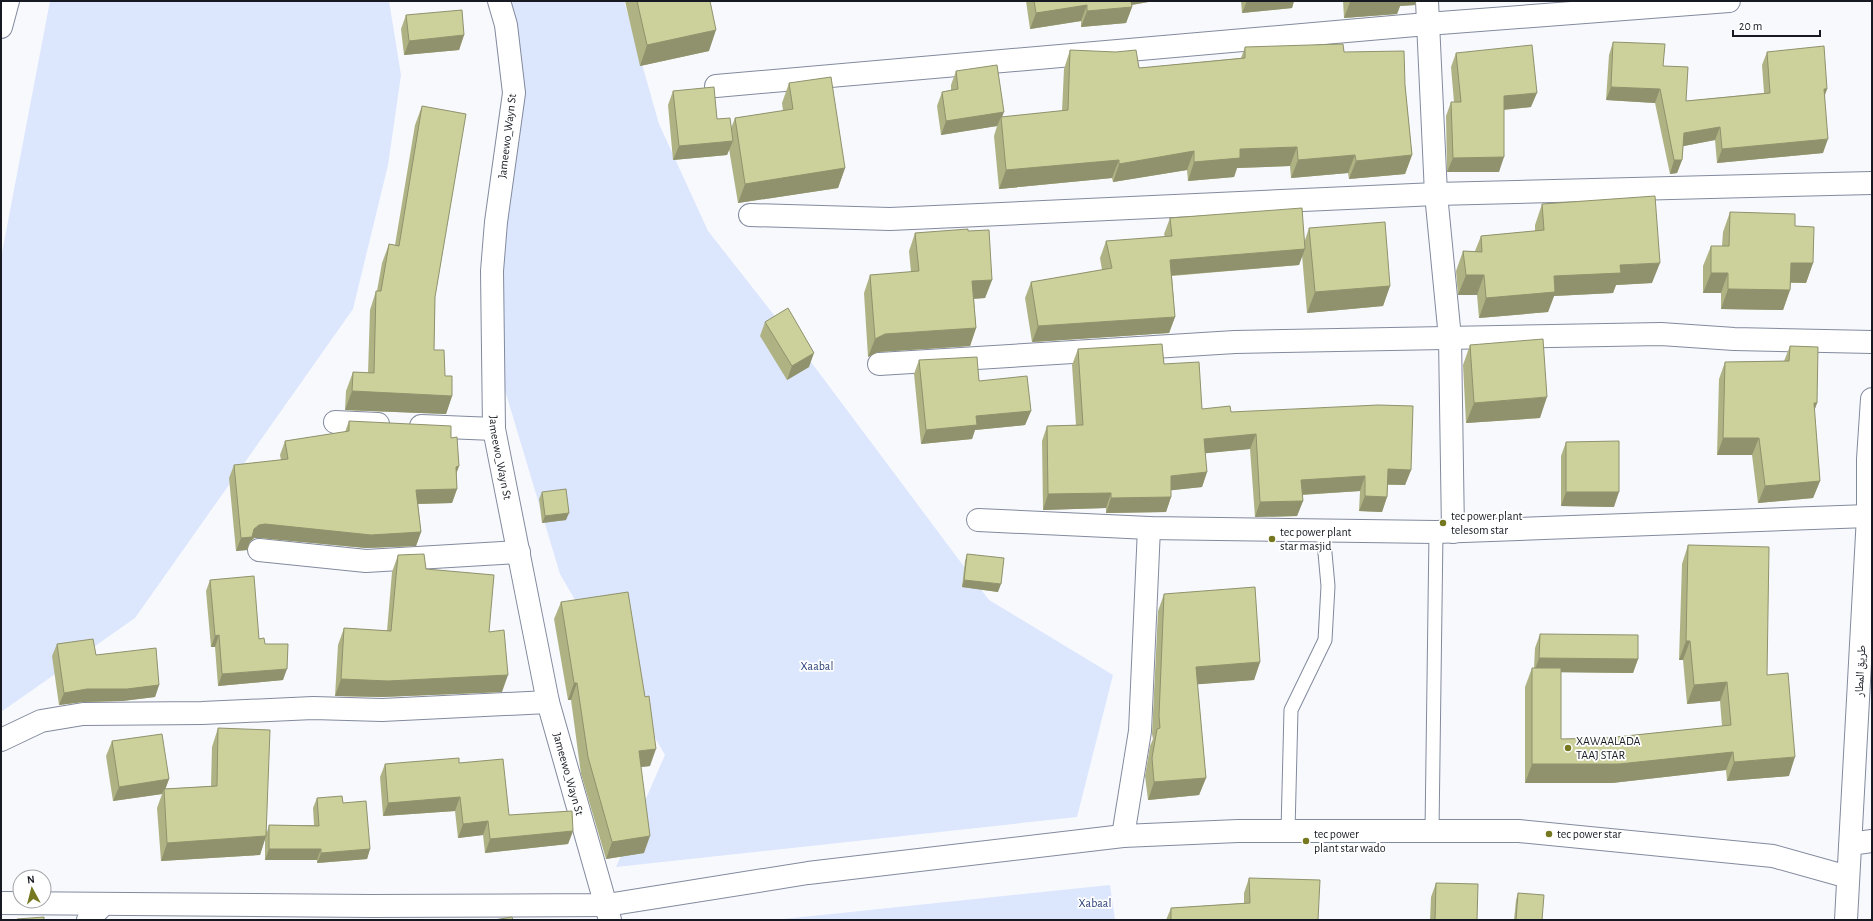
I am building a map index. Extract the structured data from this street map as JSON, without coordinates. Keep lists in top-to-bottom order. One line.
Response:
{"streets":{"street":["Jameewo_Wayn St","طريق المطار"]},"parks":["Xaabal","Xabaal"],"places":["tec power plant telesom star","tec power plant star masjid","XAWAALADA TAAJ STAR","tec power star","tec power plant star wado"],"scale_bar":"20 m","north":"top"}
